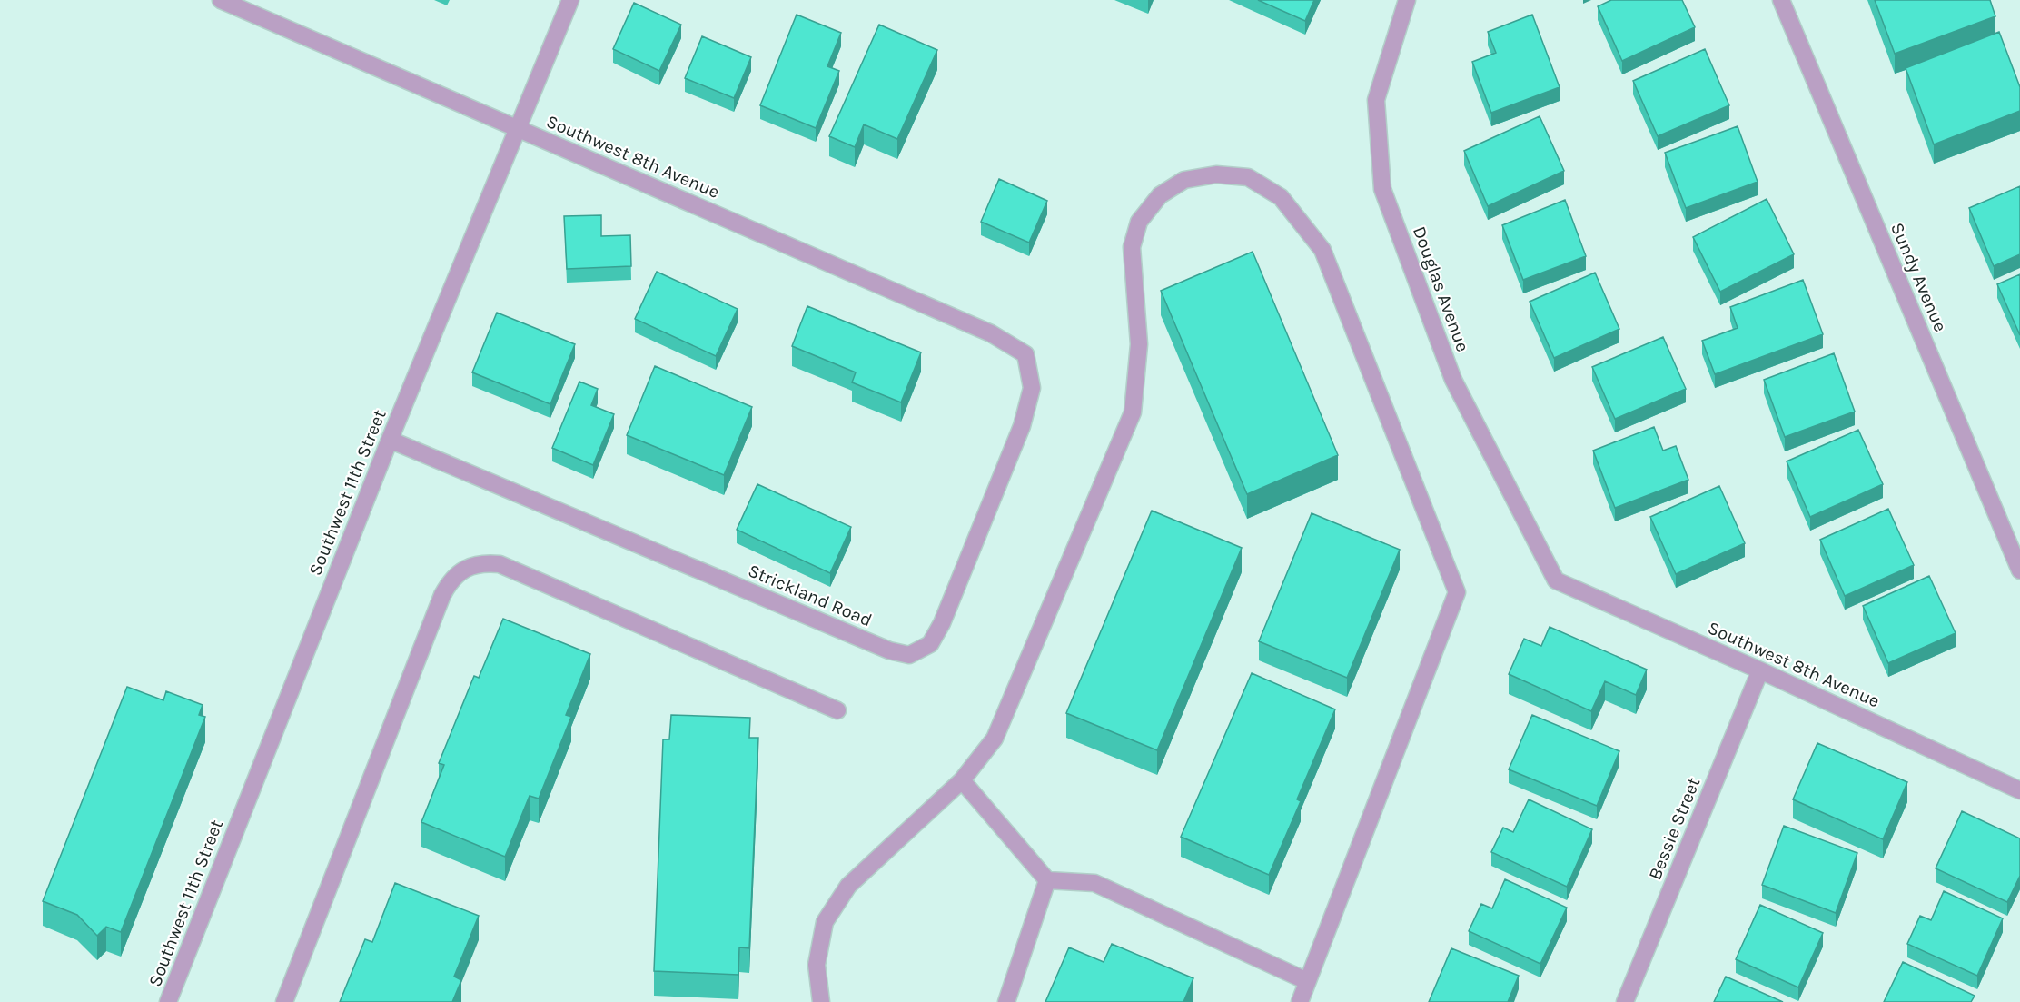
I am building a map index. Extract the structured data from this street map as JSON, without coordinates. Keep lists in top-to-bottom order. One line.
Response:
{"streets":{"street":["Southwest 8th Avenue","Sundy Avenue","Douglas Avenue","Southwest 11th Street","Strickland Road","Bessie Street"]},"crossings":[["Southwest 8th Avenue","Douglas Avenue"],["Southwest 8th Avenue","Southwest 11th Street"],["Southwest 8th Avenue","Strickland Road"],["Southwest 8th Avenue","Bessie Street"],["Southwest 11th Street","Strickland Road"]]}
